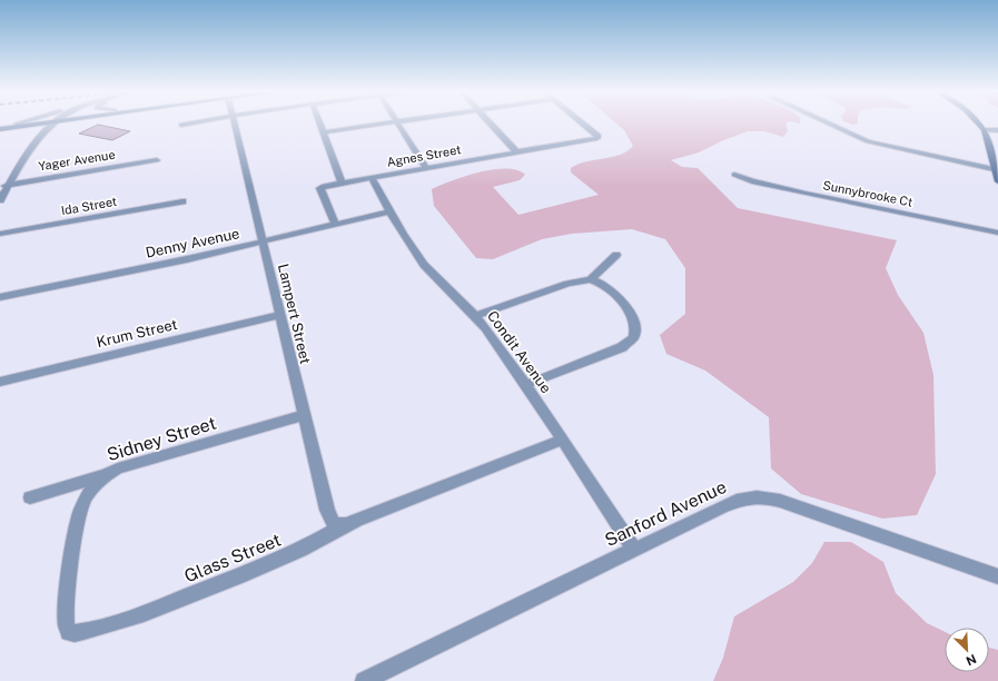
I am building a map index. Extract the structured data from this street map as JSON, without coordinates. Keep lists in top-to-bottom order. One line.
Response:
{"streets":{"street":["Agnes Street","Yager Avenue","Sunnybrooke Ct","Ida Street","Denny Avenue","Lampert Street","Krum Street","Condit Avenue","Sidney Street","Sanford Avenue","Glass Street"]},"crossings":[["Agnes Street","Denny Avenue"],["Agnes Street","Condit Avenue"],["Denny Avenue","Lampert Street"],["Denny Avenue","Condit Avenue"],["Lampert Street","Krum Street"],["Lampert Street","Sidney Street"],["Lampert Street","Glass Street"],["Condit Avenue","Sanford Avenue"],["Condit Avenue","Glass Street"],["Sidney Street","Glass Street"]],"north":"bottom right"}
